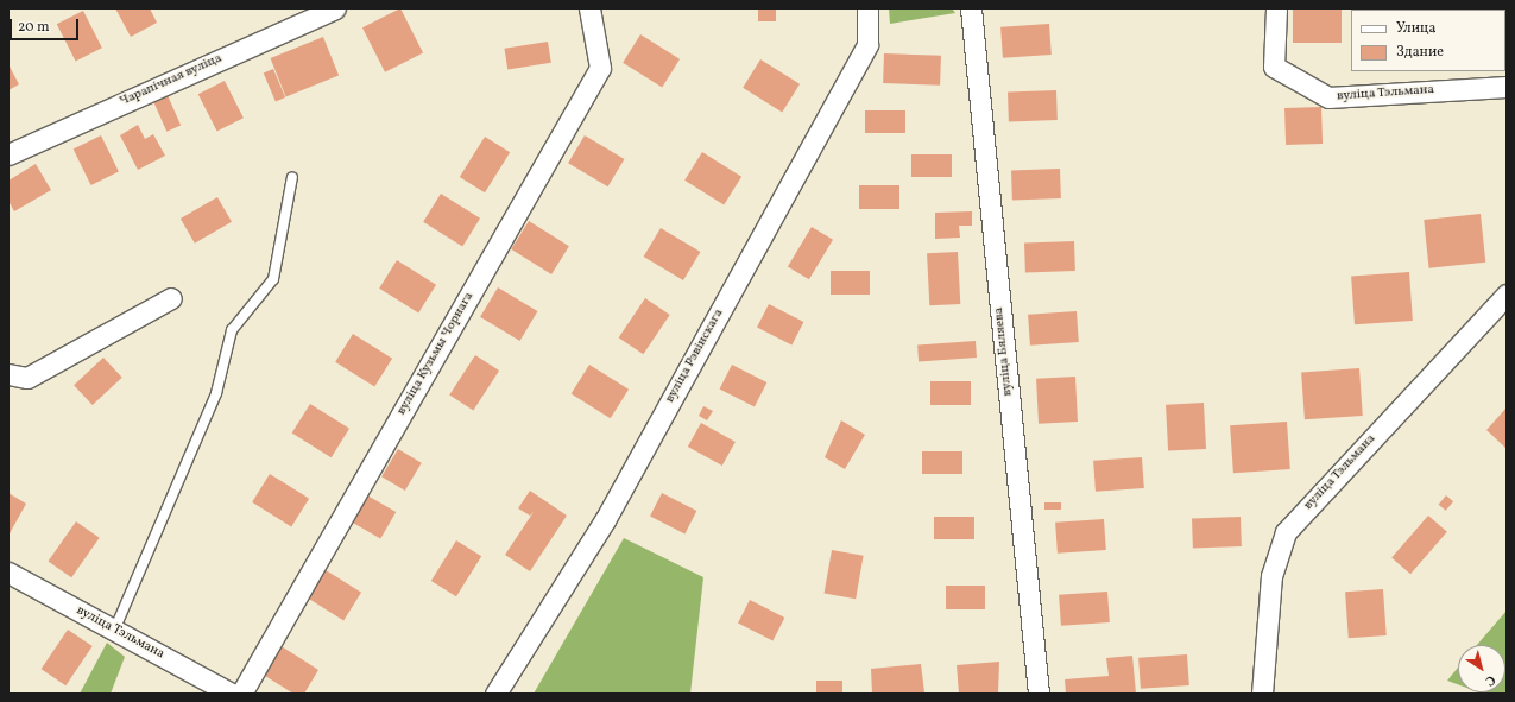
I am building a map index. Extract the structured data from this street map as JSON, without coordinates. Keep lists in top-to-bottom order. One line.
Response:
{"streets":{"street":["Чарапічная вуліца","вуліца Тэльмана","вуліца Бяляева","вуліца Кузьмы Чорнага","вуліца Рэвінскага"]},"legend":["Улица","Здание"],"scale_bar":"20 m","north":"bottom right"}
